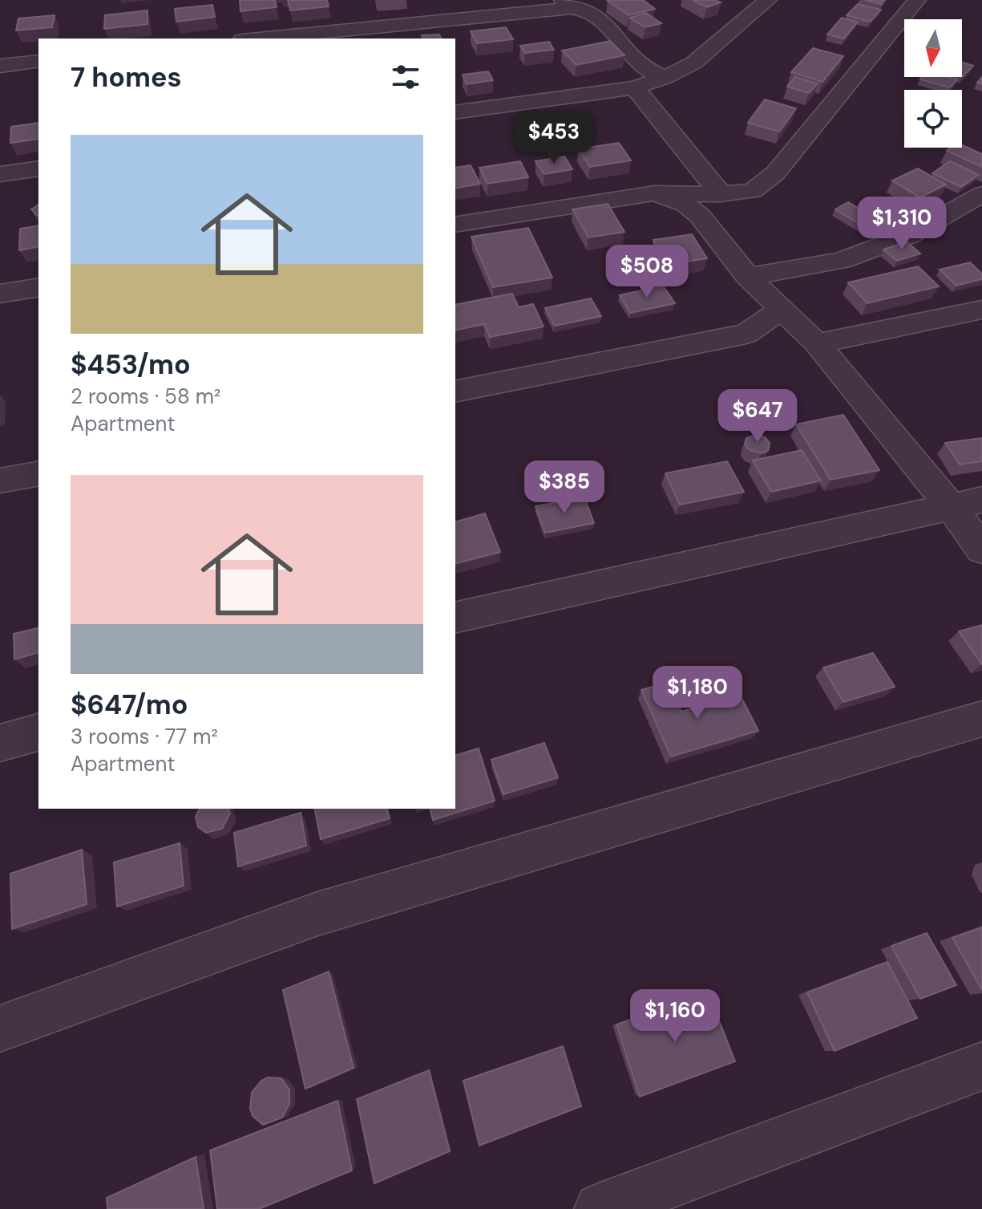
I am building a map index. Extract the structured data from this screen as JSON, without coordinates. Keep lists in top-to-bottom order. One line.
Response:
{"north":"bottom","page":{"heading":"7 homes","price":["$453","$1,310","$508","$647","$385","$1,180","$1,160"],"list":[{"name":"$453/mo","note":"2 rooms · 58 m² · Apartment"},{"name":"$647/mo","note":"3 rooms · 77 m² · Apartment"}]}}
